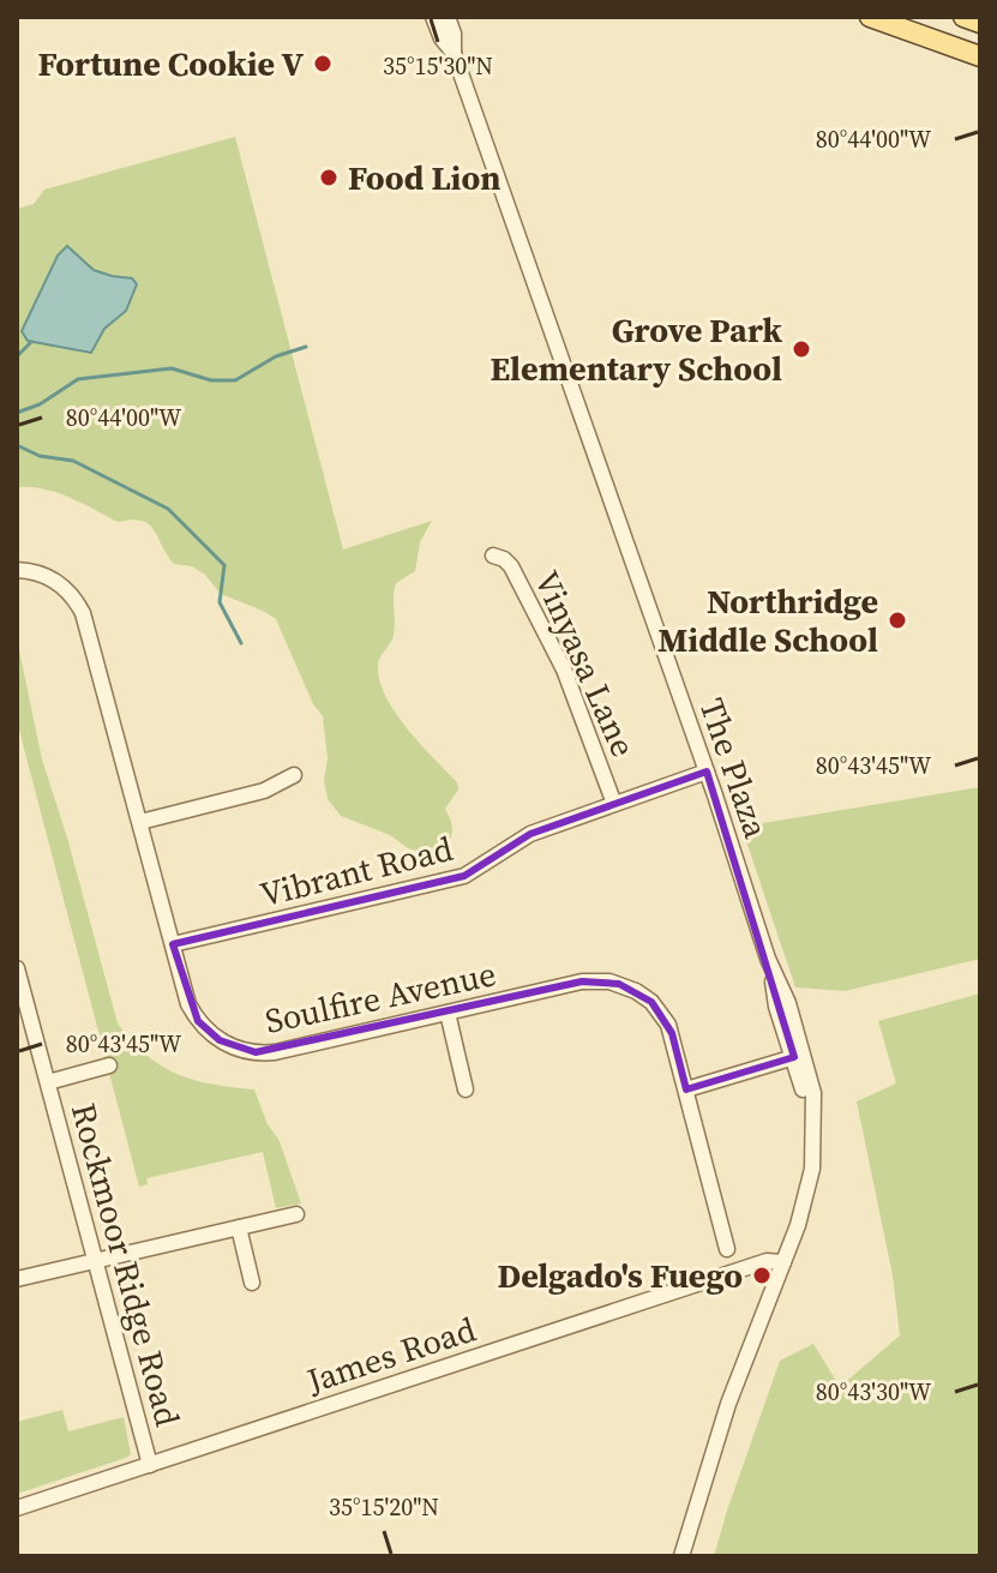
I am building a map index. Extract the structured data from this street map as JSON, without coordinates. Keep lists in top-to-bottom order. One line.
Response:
{"streets":{"street":["Vinyasa Lane","The Plaza","Vibrant Road","Soulfire Avenue","Rockmoor Ridge Road","James Road"]},"crossings":[["Vinyasa Lane","Vibrant Road"],["The Plaza","Vibrant Road"],["The Plaza","James Road"],["Vibrant Road","Soulfire Avenue"],["Rockmoor Ridge Road","James Road"]],"places":["Fortune Cookie V","Food Lion","Grove Park Elementary School","Northridge Middle School","Delgado's Fuego"],"coordinates":["35°15'30\"N","80°44'00\"W","80°43'45\"W","80°43'30\"W","35°15'20\"N"]}
